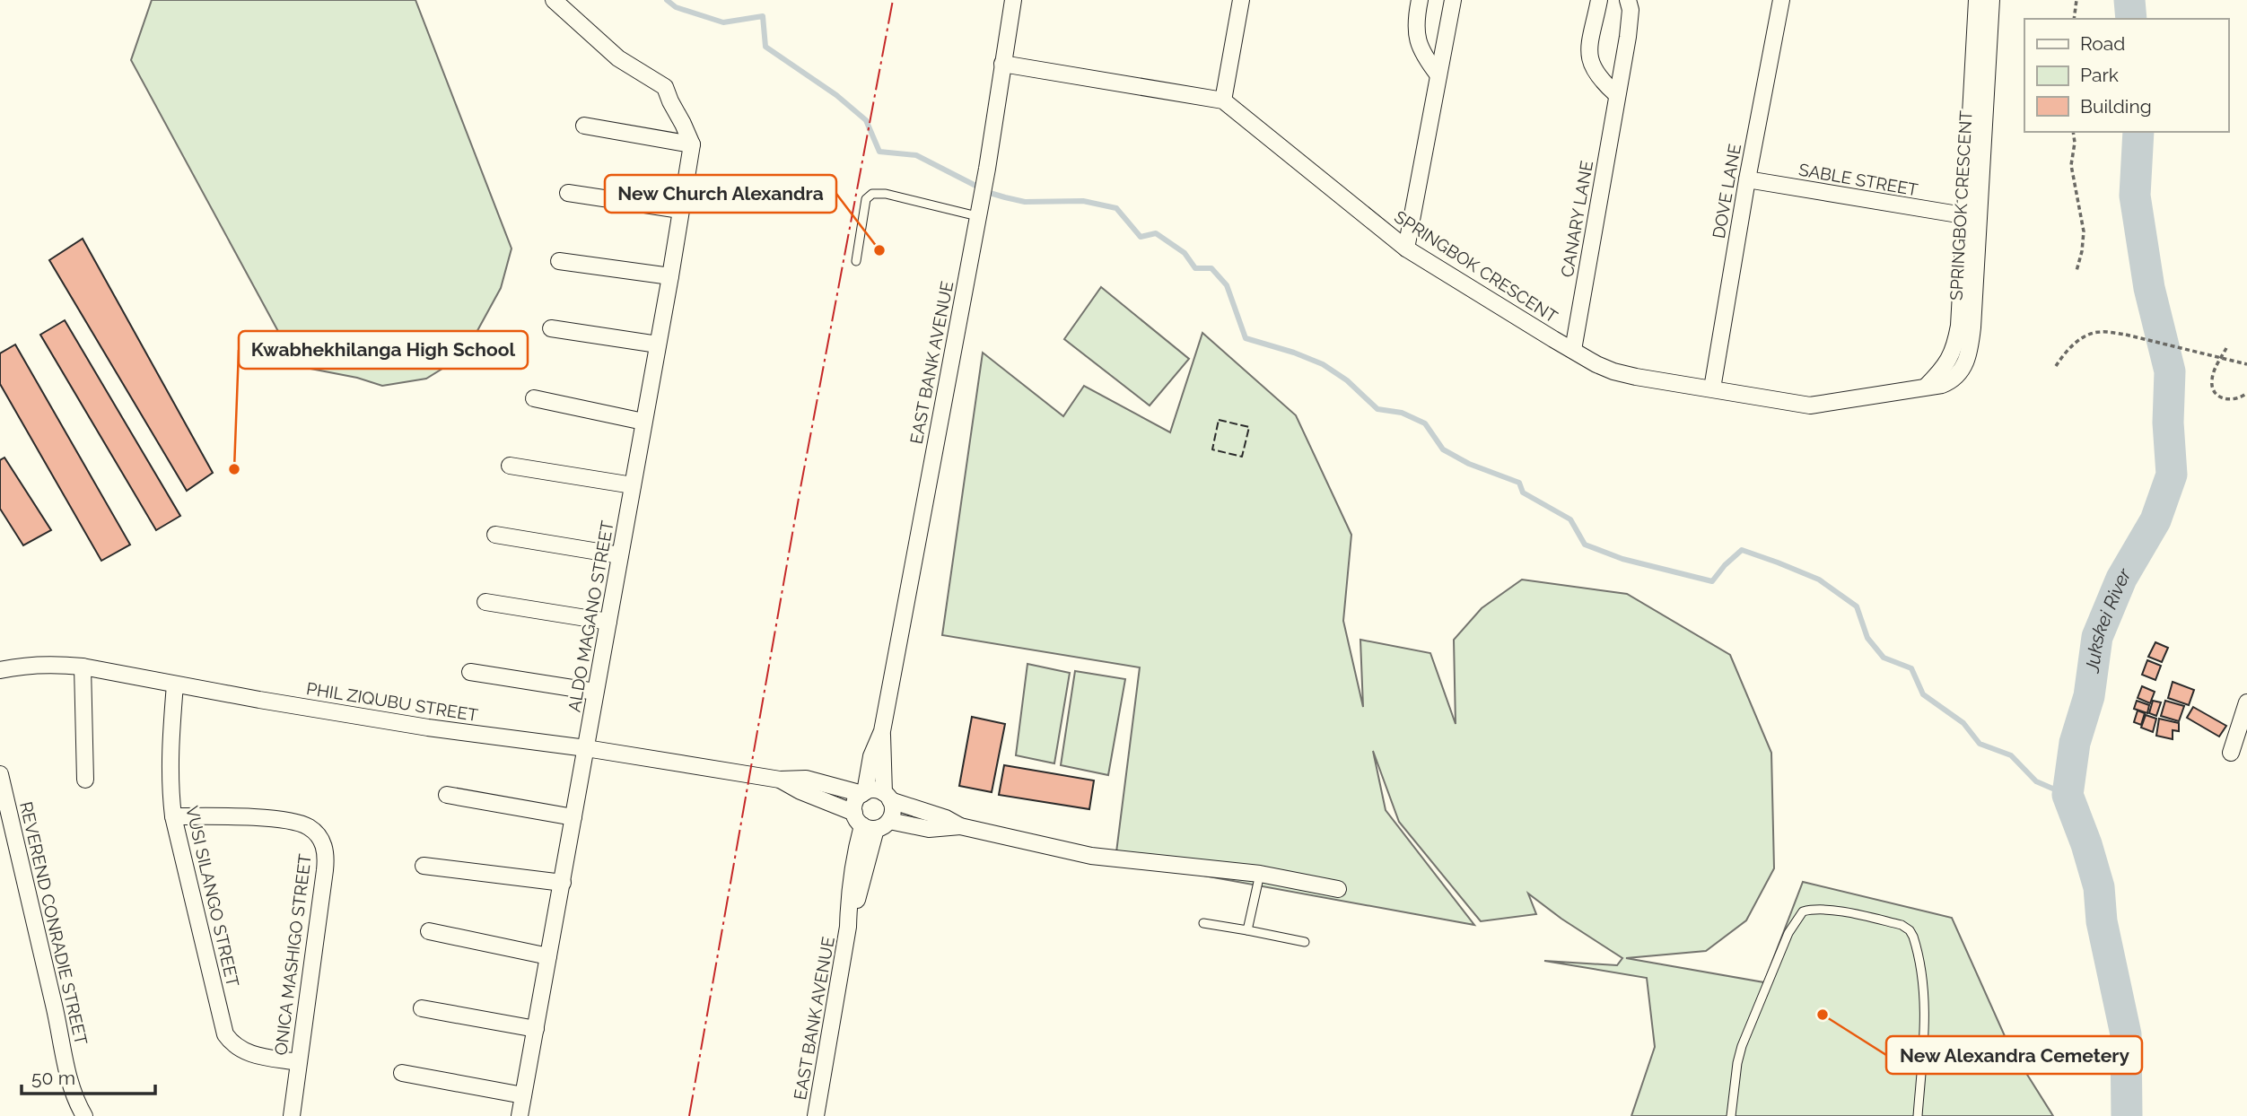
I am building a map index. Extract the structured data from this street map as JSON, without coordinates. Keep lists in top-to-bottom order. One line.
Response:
{"streets":{"street":["SABLE STREET","DOVE LANE","SPRINGBOK CRESCENT","CANARY LANE","EAST BANK AVENUE","ALDO MAGANO STREET","PHIL ZIQUBU STREET","VUSI SILANGO STREET","REVEREND CONRADIE STREET","ONICA MASHIGO STREET"]},"crossings":[["SABLE STREET","DOVE LANE"],["SABLE STREET","SPRINGBOK CRESCENT"],["DOVE LANE","SPRINGBOK CRESCENT"],["SPRINGBOK CRESCENT","CANARY LANE"],["SPRINGBOK CRESCENT","EAST BANK AVENUE"],["EAST BANK AVENUE","PHIL ZIQUBU STREET"],["ALDO MAGANO STREET","PHIL ZIQUBU STREET"],["PHIL ZIQUBU STREET","VUSI SILANGO STREET"],["VUSI SILANGO STREET","ONICA MASHIGO STREET"]],"water":["Jukskei River"],"places":["New Church Alexandra","Kwabhekhilanga High School","New Alexandra Cemetery"],"legend":["Road","Park","Building"],"scale_bar":"50 m"}
